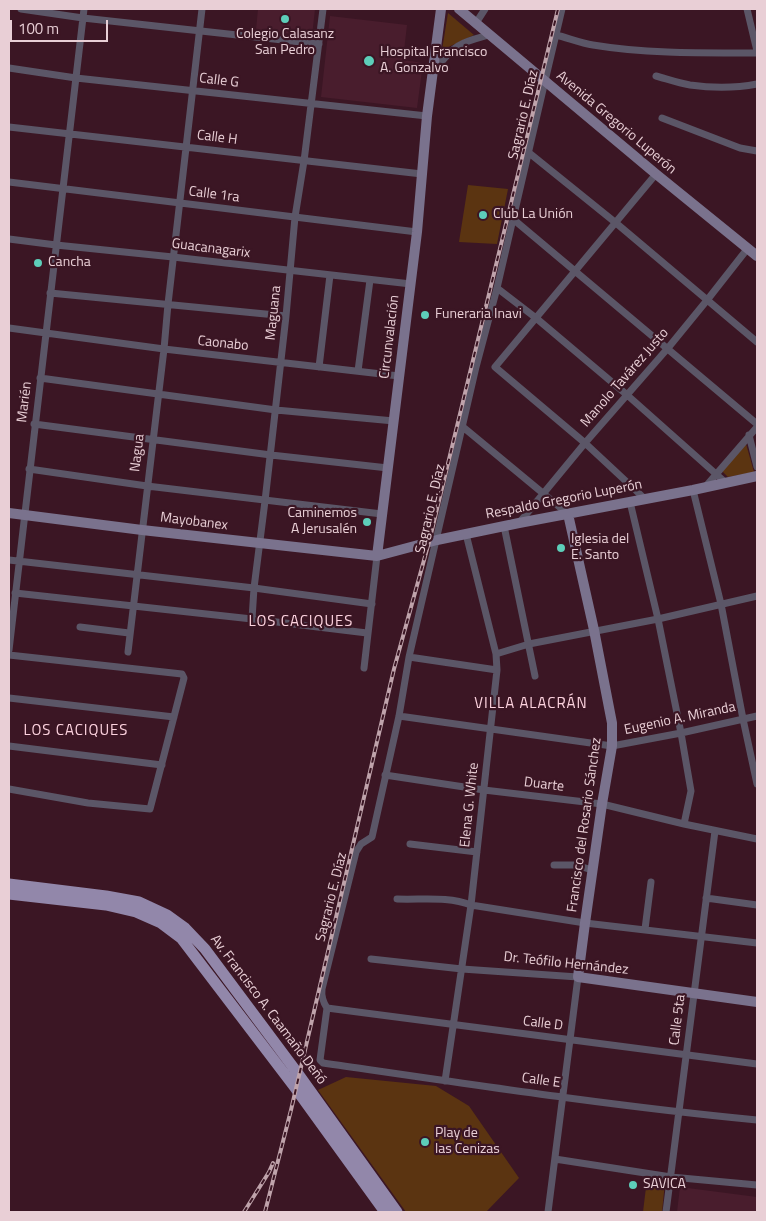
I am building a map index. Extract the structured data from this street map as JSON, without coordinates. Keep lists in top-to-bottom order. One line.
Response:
{"streets":{"main road":["Av. Francisco A. Caamaño Deñó"],"street":["Calle G","Sagrario E. Díaz","Avenida Gregorio Luperón","Calle H","Calle 1ra","Guacanagarix","Maguana","Circunvalación","Caonabo","Manolo Tavárez Justo","Marién","Nagua","Respaldo Gregorio Luperón","Mayobanex","Eugenio A. Miranda","Duarte","Elena G. White","Francisco del Rosario Sánchez","Dr. Teófilo Hernández","Calle 5ta","Calle D","Calle E"]},"crossings":[["Calle G","Maguana"],["Calle G","Circunvalación"],["Calle G","Marién"],["Calle G","Nagua"],["Sagrario E. Díaz","Avenida Gregorio Luperón"],["Sagrario E. Díaz","Respaldo Gregorio Luperón"],["Sagrario E. Díaz","Eugenio A. Miranda"],["Sagrario E. Díaz","Duarte"],["Sagrario E. Díaz","Calle D"],["Sagrario E. Díaz","Calle E"],["Avenida Gregorio Luperón","Manolo Tavárez Justo"],["Calle H","Maguana"],["Calle H","Circunvalación"],["Calle H","Marién"],["Calle H","Nagua"],["Calle 1ra","Maguana"],["Calle 1ra","Circunvalación"],["Calle 1ra","Marién"],["Calle 1ra","Nagua"],["Guacanagarix","Maguana"],["Guacanagarix","Circunvalación"],["Guacanagarix","Marién"],["Guacanagarix","Nagua"],["Maguana","Caonabo"],["Maguana","Mayobanex"],["Circunvalación","Caonabo"],["Circunvalación","Respaldo Gregorio Luperón"],["Circunvalación","Mayobanex"],["Caonabo","Marién"],["Caonabo","Nagua"],["Manolo Tavárez Justo","Respaldo Gregorio Luperón"],["Marién","Mayobanex"],["Nagua","Mayobanex"],["Respaldo Gregorio Luperón","Mayobanex"],["Respaldo Gregorio Luperón","Elena G. White"],["Respaldo Gregorio Luperón","Francisco del Rosario Sánchez"],["Eugenio A. Miranda","Elena G. White"],["Eugenio A. Miranda","Francisco del Rosario Sánchez"],["Duarte","Elena G. White"],["Duarte","Francisco del Rosario Sánchez"],["Duarte","Calle 5ta"],["Elena G. White","Dr. Teófilo Hernández"],["Elena G. White","Calle D"],["Elena G. White","Calle E"],["Francisco del Rosario Sánchez","Dr. Teófilo Hernández"],["Francisco del Rosario Sánchez","Calle D"],["Francisco del Rosario Sánchez","Calle E"],["Dr. Teófilo Hernández","Calle 5ta"],["Calle 5ta","Calle D"],["Calle 5ta","Calle E"]],"districts":["LOS CACIQUES","VILLA ALACRÁN","LOS CACIQUES"],"places":["Colegio Calasanz San Pedro","Hospital Francisco A. Gonzalvo","Club La Unión","Cancha","Funeraria Inavi","Caminemos A Jerusalén","Iglesia del E. Santo","Play de las Cenizas","SAVICA"],"scale_bar":"100 m"}
